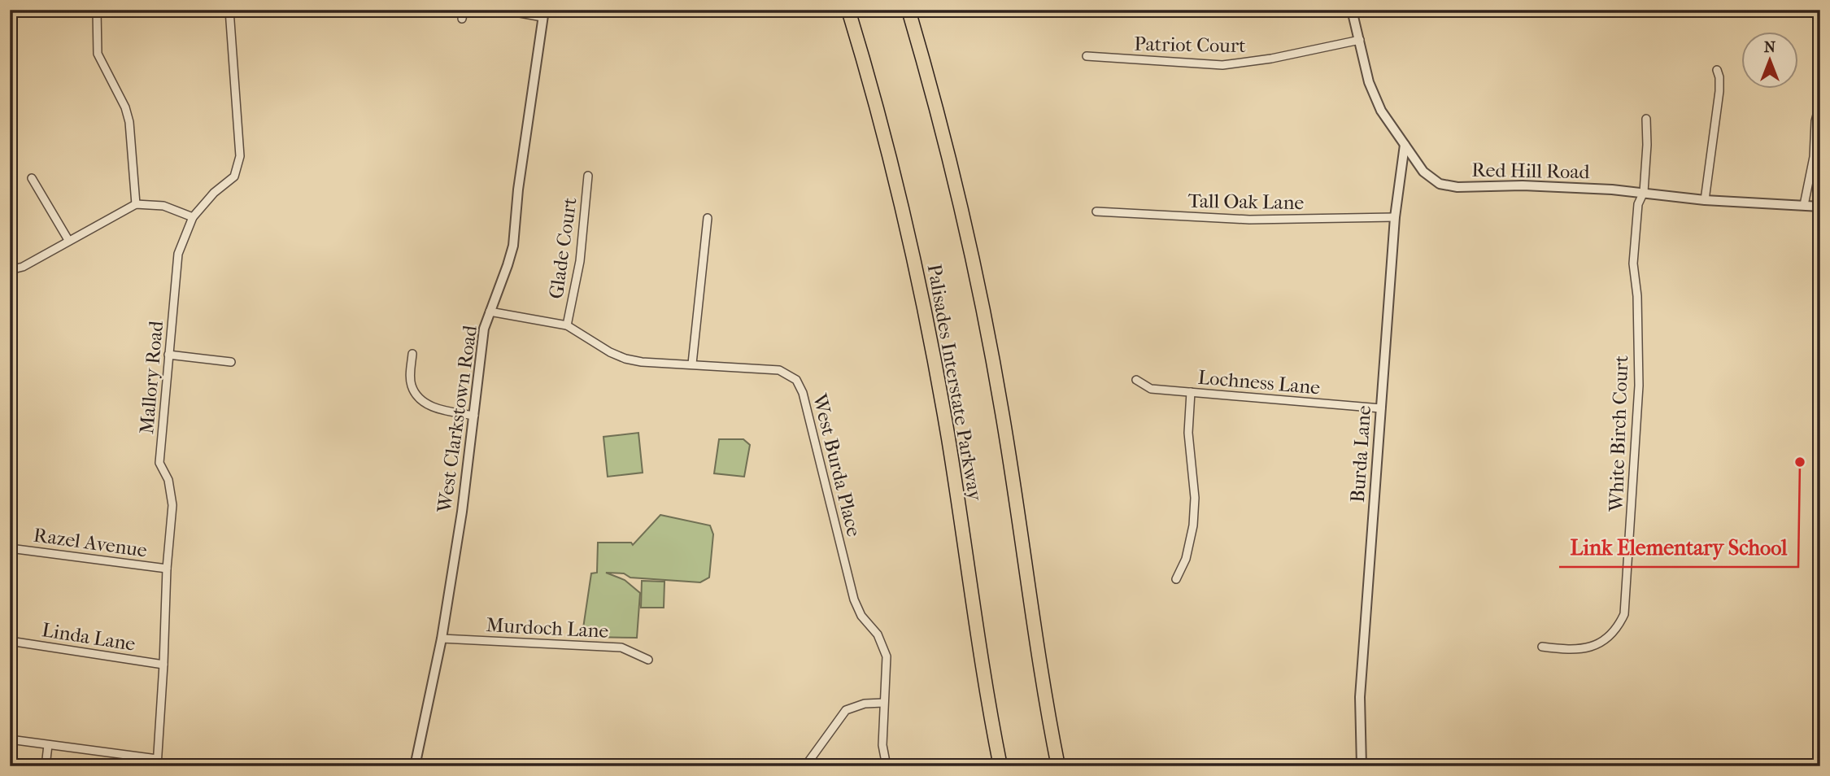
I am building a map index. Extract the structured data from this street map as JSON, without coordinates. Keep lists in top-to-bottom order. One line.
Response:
{"streets":{"highway":["Palisades Interstate Parkway"],"street":["Patriot Court","Red Hill Road","Tall Oak Lane","Glade Court","Mallory Road","Lochness Lane","West Clarkstown Road","White Birch Court","Burda Lane","West Burda Place","Razel Avenue","Murdoch Lane","Linda Lane"]},"crossings":[["Patriot Court","Red Hill Road"],["Red Hill Road","White Birch Court"],["Red Hill Road","Burda Lane"],["Tall Oak Lane","Burda Lane"],["Glade Court","West Burda Place"],["Mallory Road","Razel Avenue"],["Mallory Road","Linda Lane"],["Lochness Lane","Burda Lane"],["West Clarkstown Road","West Burda Place"],["West Clarkstown Road","Murdoch Lane"]],"places":["Link Elementary School"],"north":"top"}
